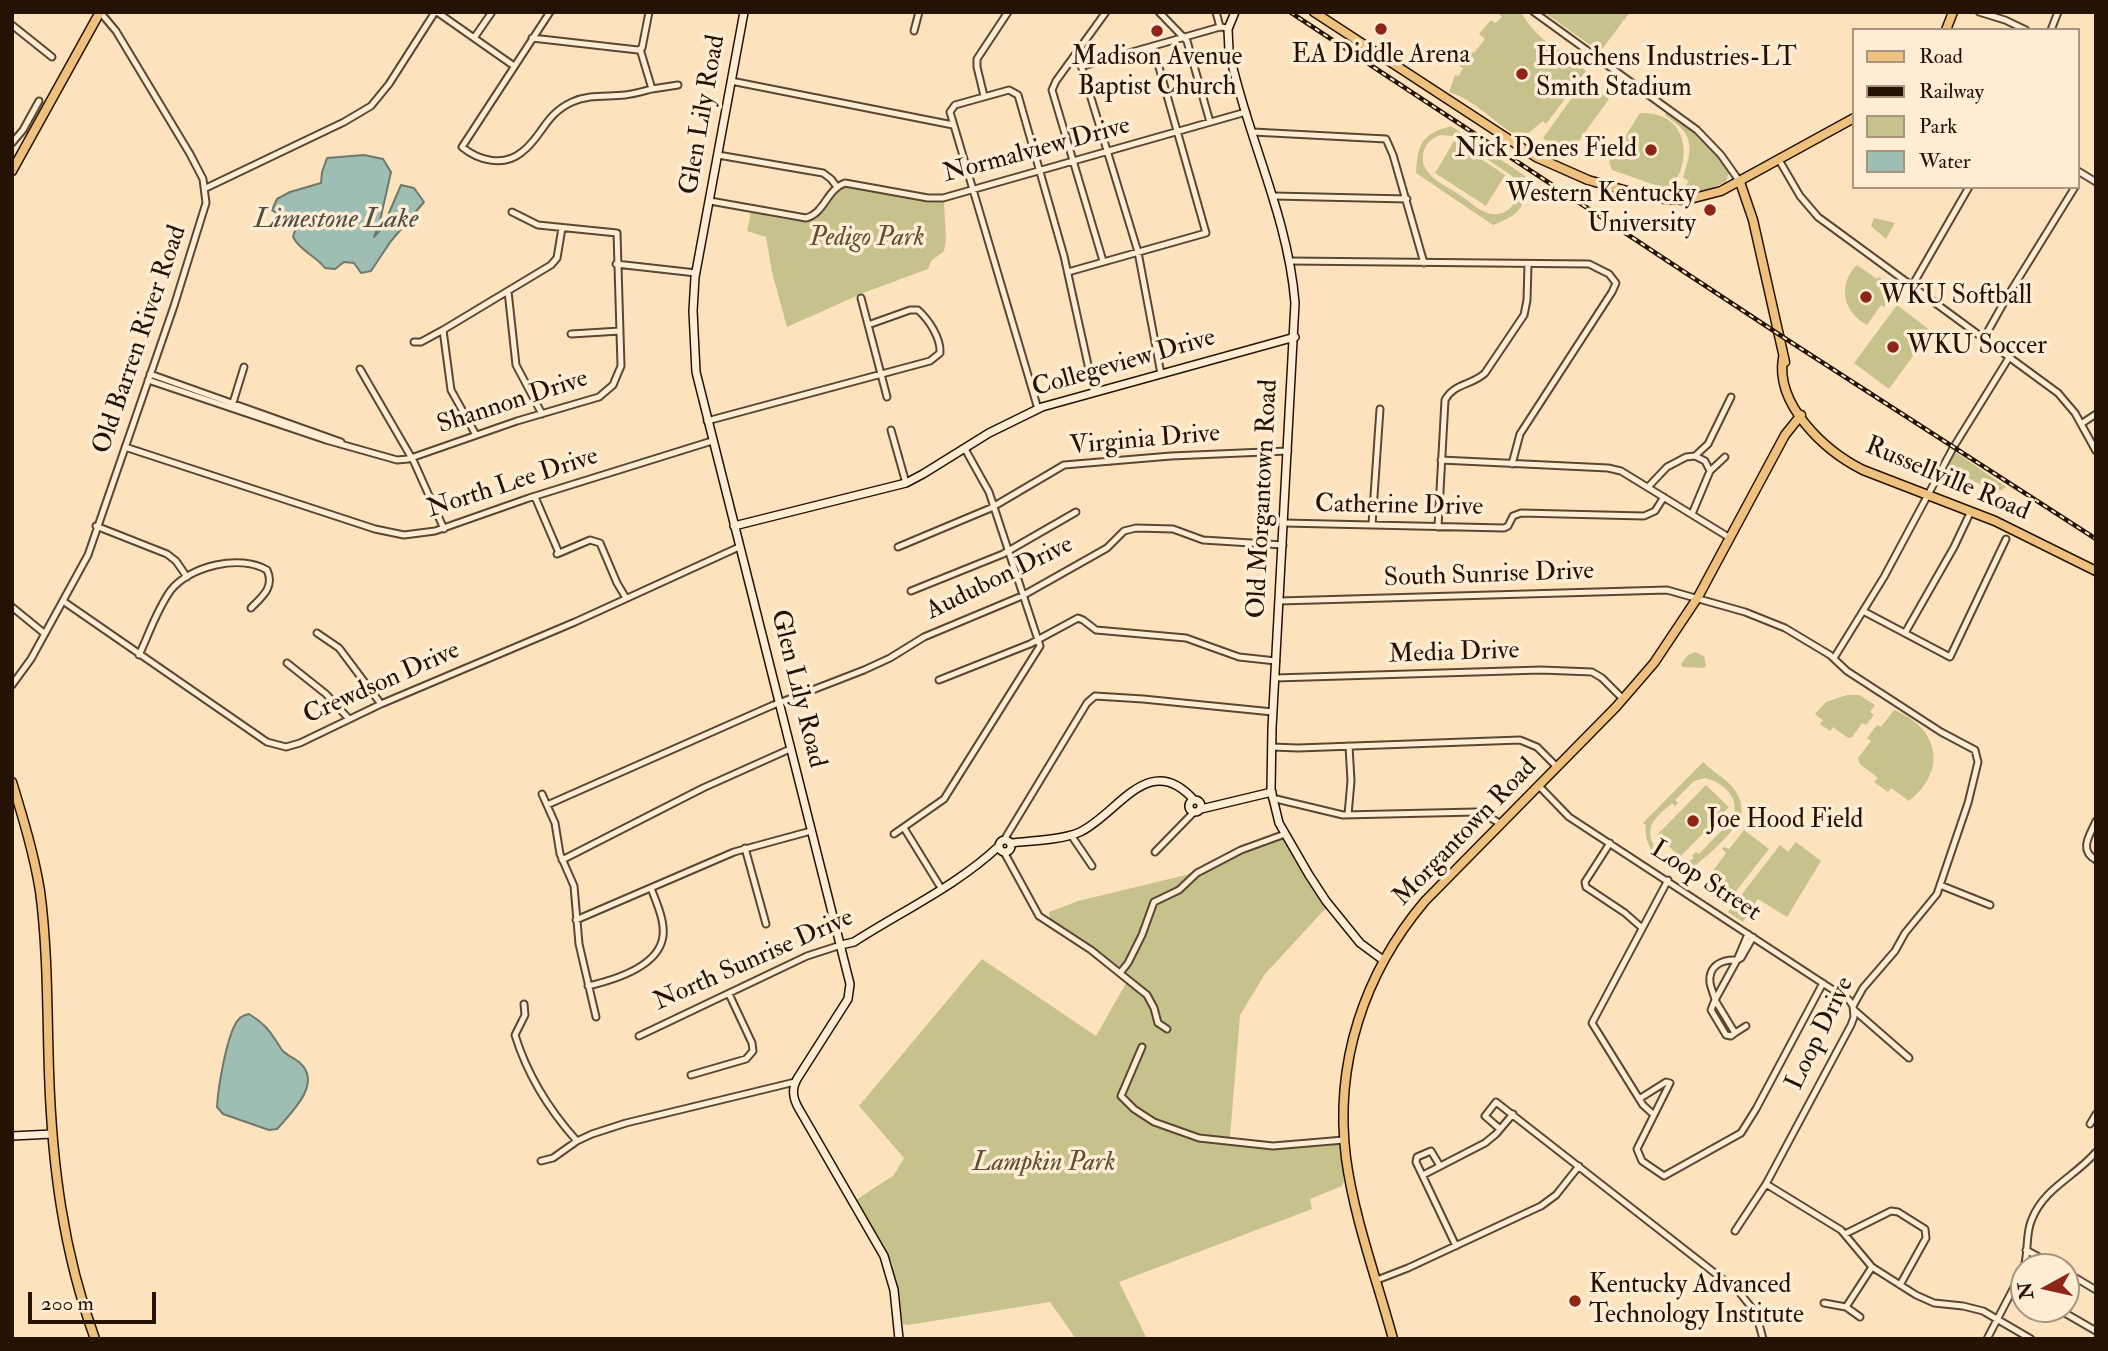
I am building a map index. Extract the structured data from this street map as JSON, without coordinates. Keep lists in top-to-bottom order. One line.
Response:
{"streets":{"main road":["Russellville Road","Morgantown Road"],"street":["Glen Lily Road","Normalview Drive","Old Barren River Road","Collegeview Drive","Shannon Drive","Virginia Drive","North Lee Drive","Old Morgantown Road","Catherine Drive","South Sunrise Drive","Audubon Drive","Media Drive","Crewdson Drive","Loop Street","North Sunrise Drive","Loop Drive"]},"crossings":[["Glen Lily Road","Normalview Drive"],["Glen Lily Road","Collegeview Drive"],["Glen Lily Road","North Lee Drive"],["Glen Lily Road","Audubon Drive"],["Glen Lily Road","Crewdson Drive"],["Glen Lily Road","North Sunrise Drive"],["Normalview Drive","Old Morgantown Road"],["Old Barren River Road","Shannon Drive"],["Old Barren River Road","North Lee Drive"],["Old Barren River Road","Crewdson Drive"],["Collegeview Drive","Old Morgantown Road"],["Virginia Drive","Old Morgantown Road"],["Russellville Road","Morgantown Road"],["Old Morgantown Road","Catherine Drive"],["Old Morgantown Road","South Sunrise Drive"],["Old Morgantown Road","Audubon Drive"],["Old Morgantown Road","Media Drive"],["Old Morgantown Road","Morgantown Road"],["South Sunrise Drive","Morgantown Road"],["South Sunrise Drive","Loop Drive"],["Media Drive","Morgantown Road"],["Morgantown Road","Loop Street"],["Loop Street","Loop Drive"]],"water":["Limestone Lake"],"parks":["Pedigo Park","Lampkin Park"],"places":["EA Diddle Arena","Madison Avenue Baptist Church","Houchens Industries-LT Smith Stadium","Nick Denes Field","Western Kentucky University","WKU Softball","WKU Soccer","Joe Hood Field","Kentucky Advanced Technology Institute"],"legend":["Road","Railway","Park","Water"],"scale_bar":"200 m","north":"left"}
